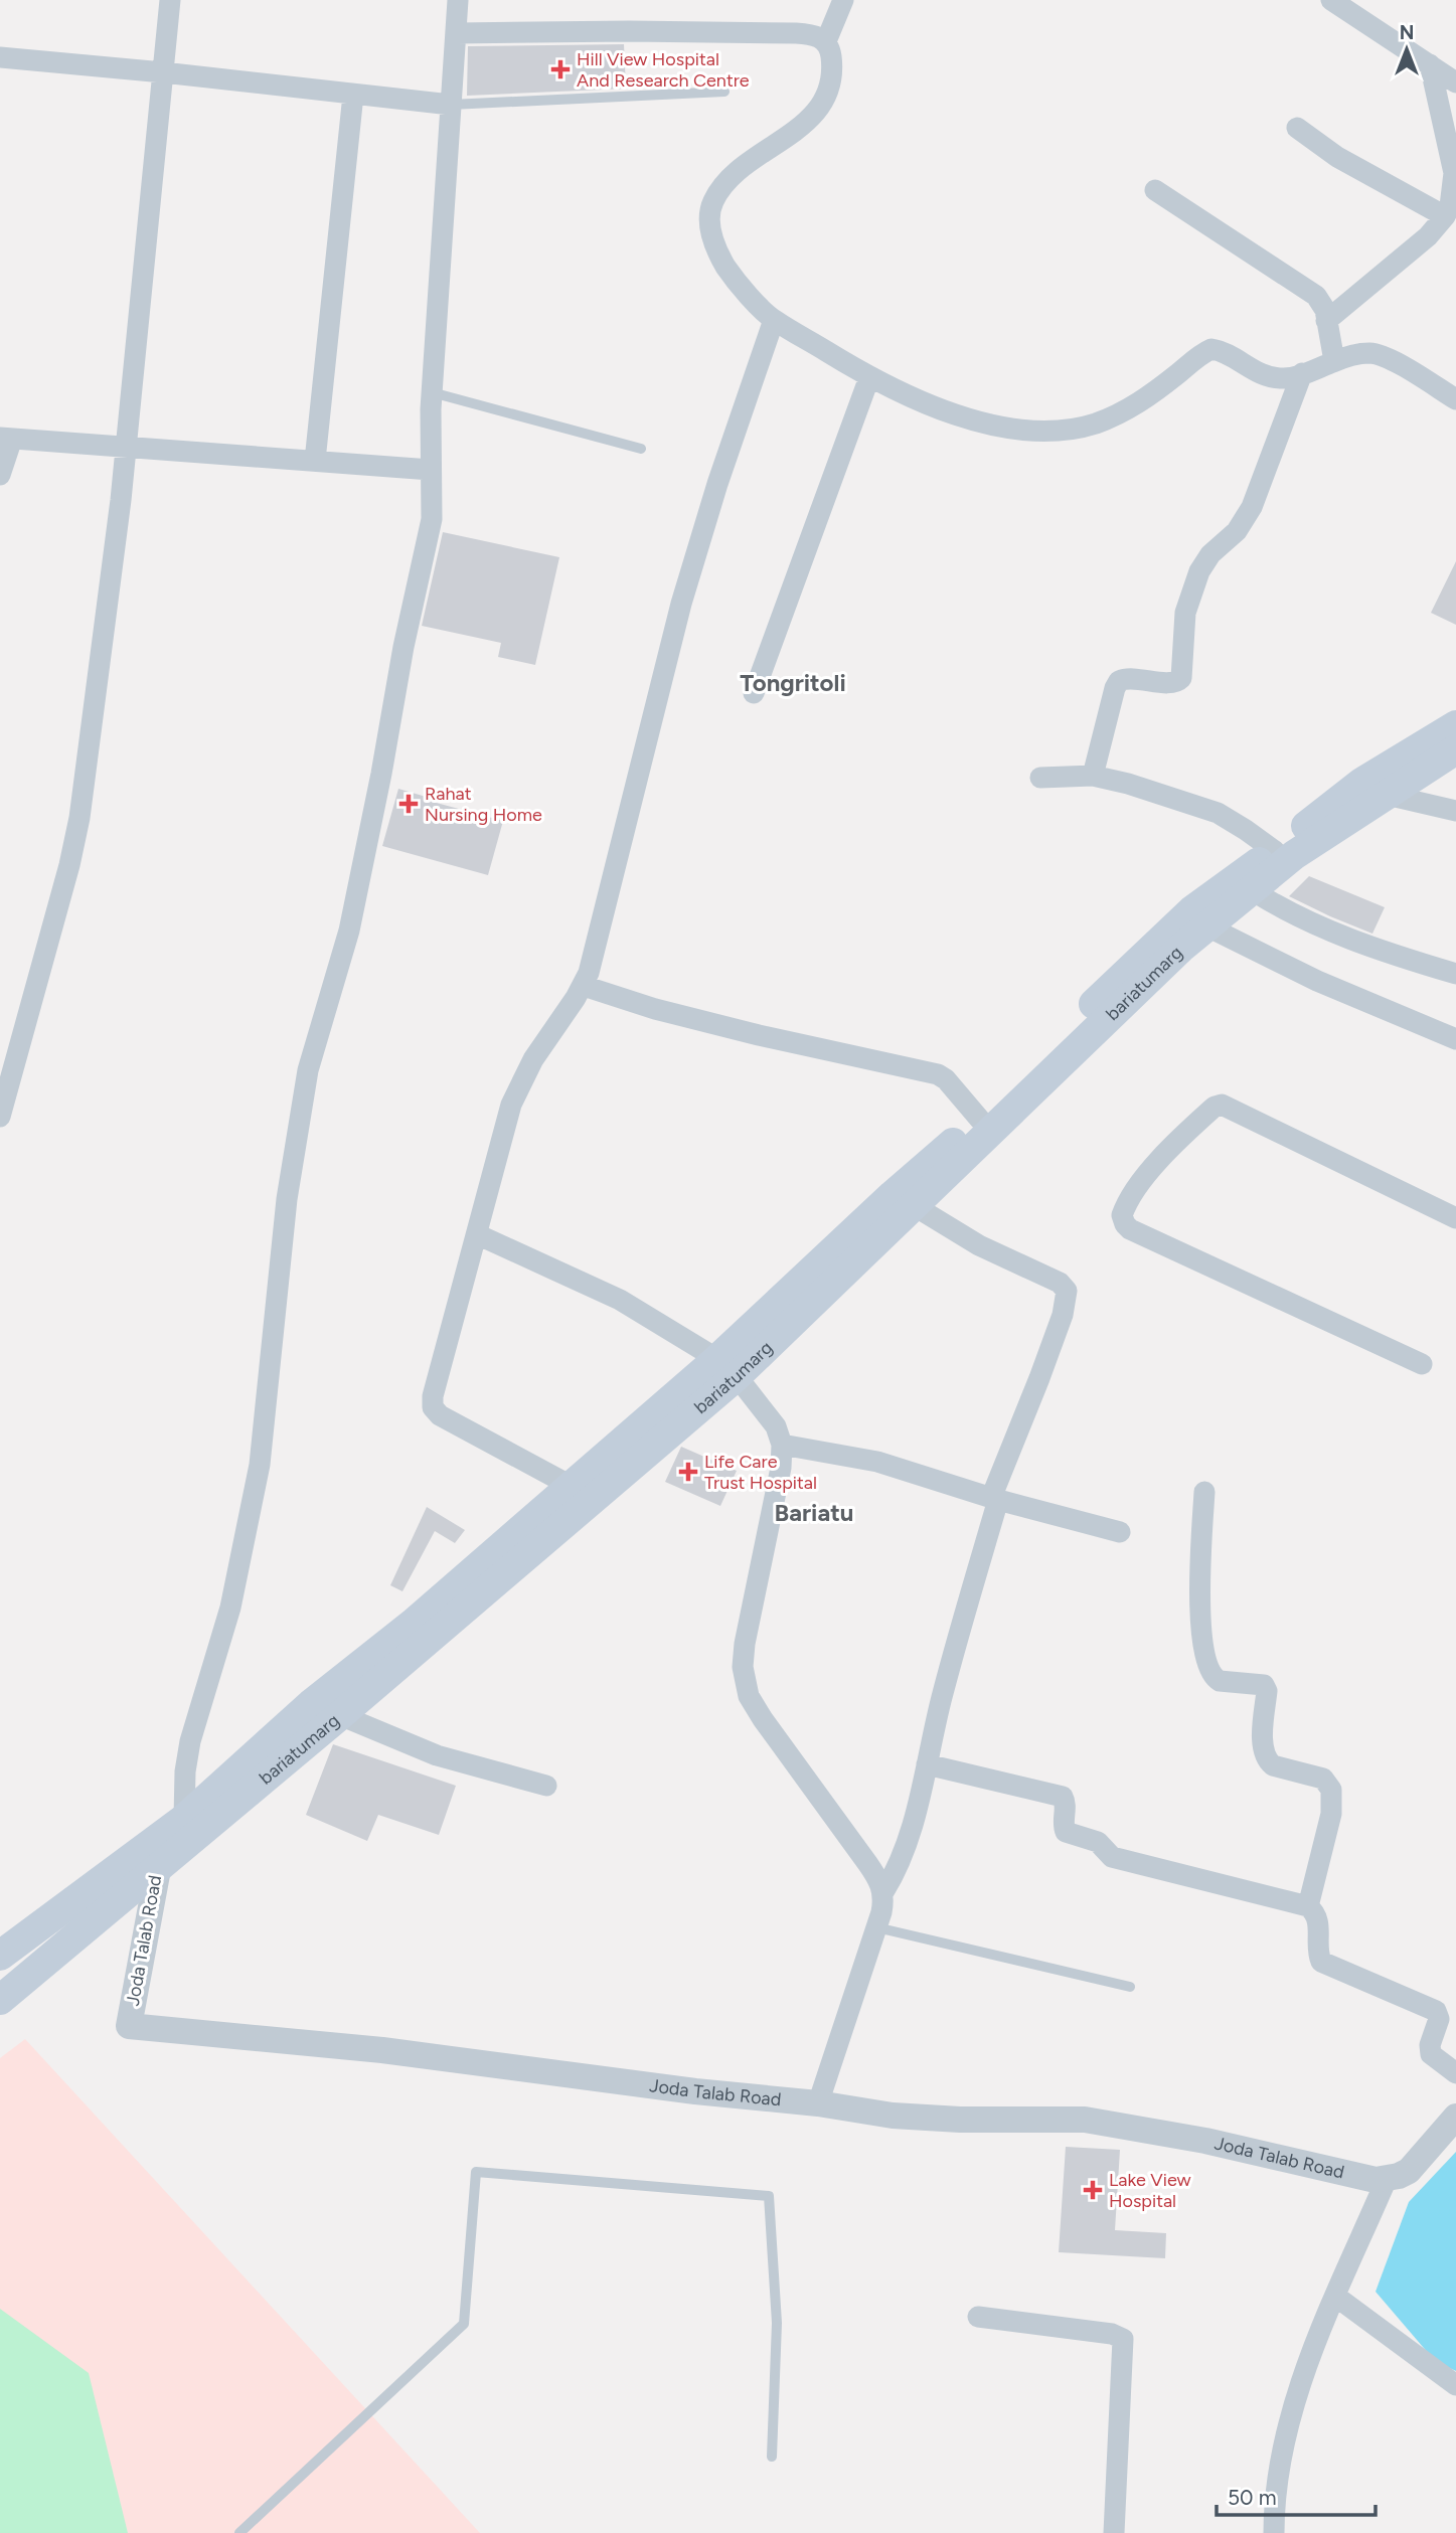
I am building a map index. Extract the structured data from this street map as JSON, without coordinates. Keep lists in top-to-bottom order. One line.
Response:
{"streets":{"main road":["bariatumarg"],"street":["Joda Talab Road"]},"crossings":[["bariatumarg","Joda Talab Road"]],"districts":["Tongritoli","Bariatu"],"places":{"health":["Hill View Hospital And Research Centre","Rahat Nursing Home","Life Care Trust Hospital","Lake View Hospital"]},"scale_bar":"50 m","north":"top"}
